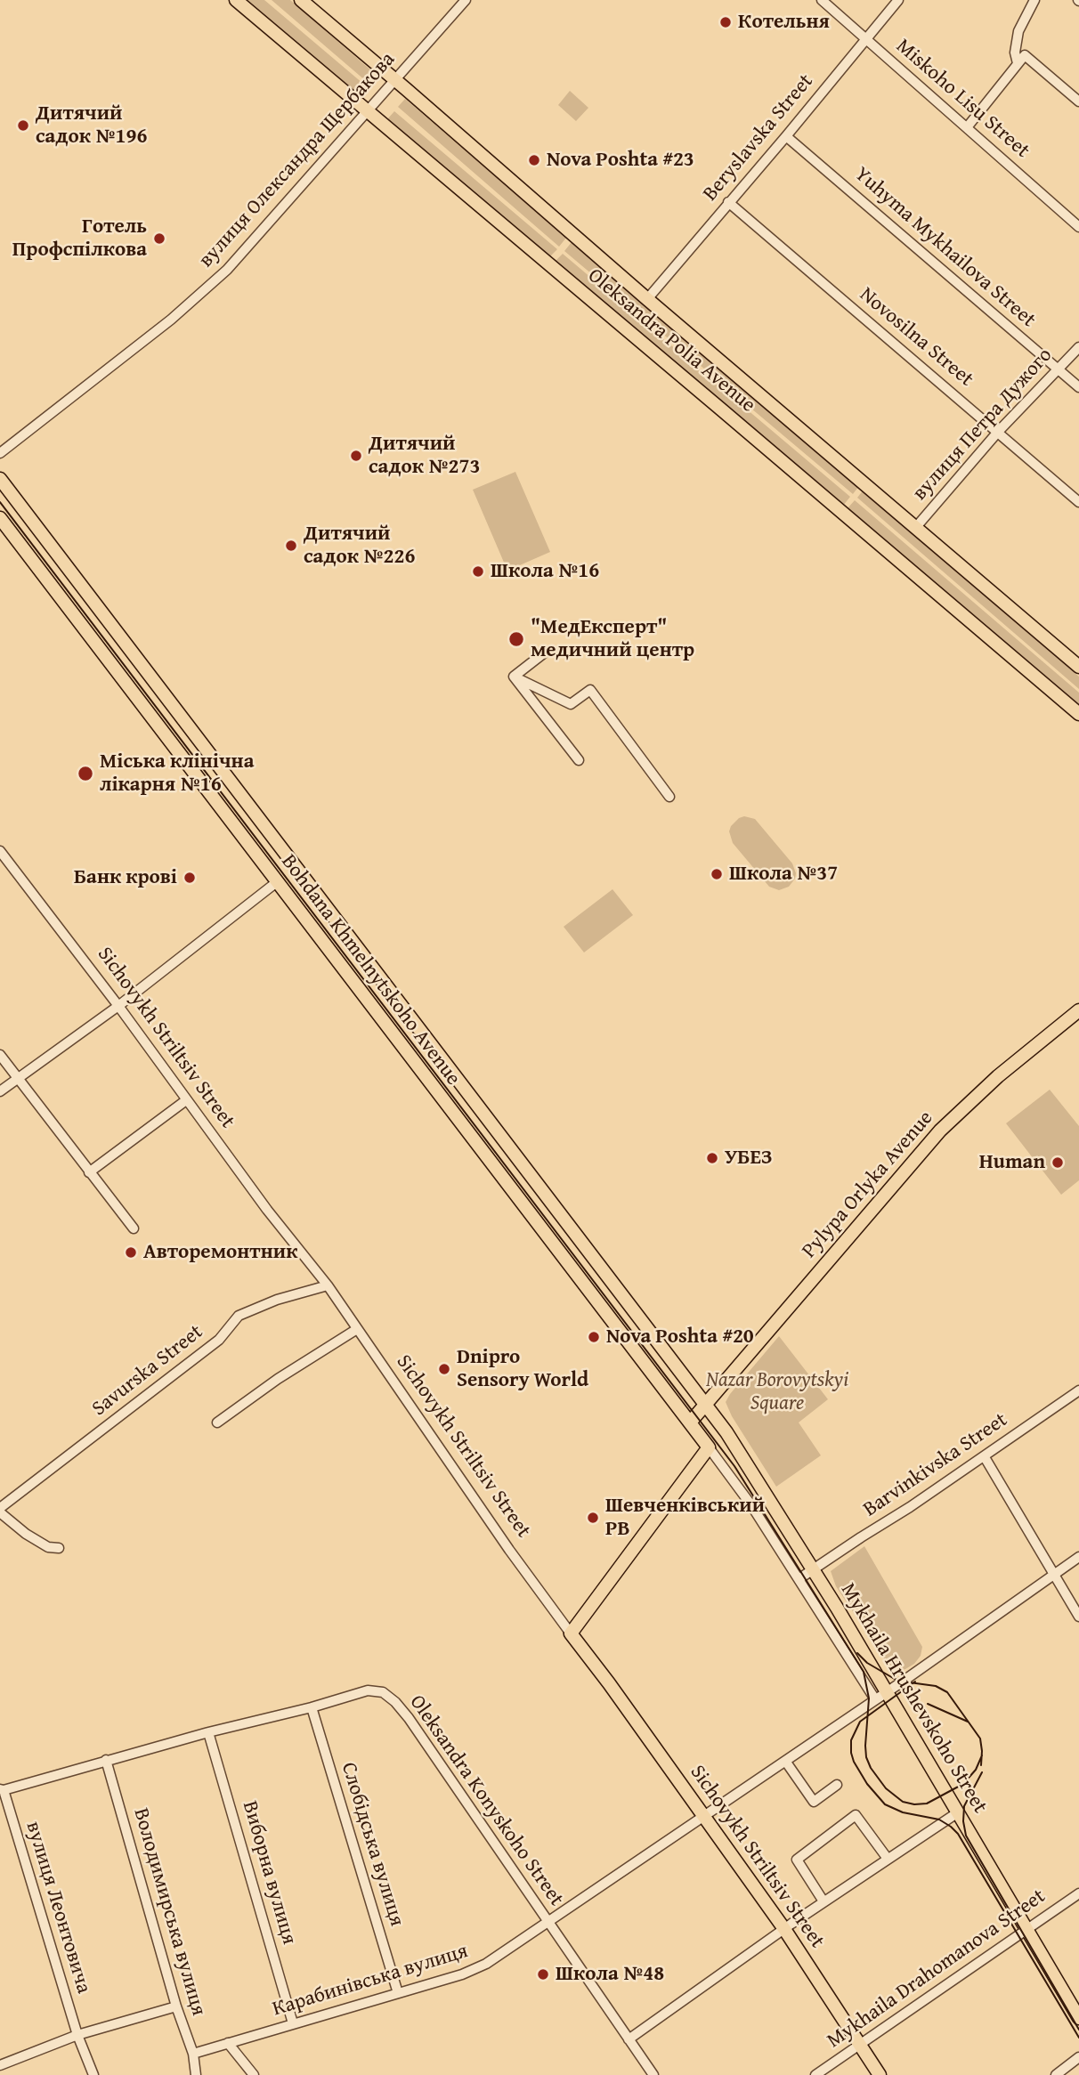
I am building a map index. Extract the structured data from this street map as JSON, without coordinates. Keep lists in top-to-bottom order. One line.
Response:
{"streets":{"main road":["Oleksandra Polia Avenue","Bohdana Khmelnytskoho Avenue","Sichovykh Striltsiv Street","Pylypa Orlyka Avenue","Mykhaila Hrushevskoho Street"],"street":["Miskoho Lisu Street","Beryslavska Street","вулиця Олександра Щербакова","Yuhyma Mykhailova Street","Novosilna Street","вулиця Петра Дужого","Savurska Street","Barvinkivska Street","Oleksandra Konyskoho Street","Слобідська вулиця","Виборна вулиця","вулиця Леонтовича","Володимирська вулиця","Mykhaila Drahomanova Street","Карабинівська вулиця"]},"crossings":[["Miskoho Lisu Street","Beryslavska Street"],["Beryslavska Street","Yuhyma Mykhailova Street"],["Beryslavska Street","Novosilna Street"],["Beryslavska Street","Oleksandra Polia Avenue"],["вулиця Олександра Щербакова","Oleksandra Polia Avenue"],["Yuhyma Mykhailova Street","вулиця Петра Дужого"],["Novosilna Street","вулиця Петра Дужого"],["Oleksandra Polia Avenue","вулиця Петра Дужого"],["Bohdana Khmelnytskoho Avenue","Pylypa Orlyka Avenue"],["Bohdana Khmelnytskoho Avenue","Mykhaila Hrushevskoho Street"],["Sichovykh Striltsiv Street","Savurska Street"],["Sichovykh Striltsiv Street","Mykhaila Drahomanova Street"],["Sichovykh Striltsiv Street","Карабинівська вулиця"],["Pylypa Orlyka Avenue","Mykhaila Hrushevskoho Street"],["Barvinkivska Street","Mykhaila Hrushevskoho Street"],["Mykhaila Hrushevskoho Street","Mykhaila Drahomanova Street"],["Mykhaila Hrushevskoho Street","Карабинівська вулиця"],["Oleksandra Konyskoho Street","Слобідська вулиця"],["Oleksandra Konyskoho Street","Виборна вулиця"],["Oleksandra Konyskoho Street","вулиця Леонтовича"],["Oleksandra Konyskoho Street","Володимирська вулиця"],["Oleksandra Konyskoho Street","Карабинівська вулиця"],["Слобідська вулиця","Карабинівська вулиця"],["Виборна вулиця","Карабинівська вулиця"],["Володимирська вулиця","Карабинівська вулиця"]],"parks":["Nazar Borovytskyi Square"],"places":["Котельня","Дитячий садок №196","Nova Poshta #23","Готель Профспілкова","Дитячий садок №273","Дитячий садок №226","Школа №16","\"МедЕксперт\" медичний центр","Міська клінічна лікарня №16","Школа №37","Банк крові","УБЕЗ","Human","Авторемонтник","Nova Poshta #20","Dnipro Sensory World","Шевченківський РВ","Школа №48"]}
